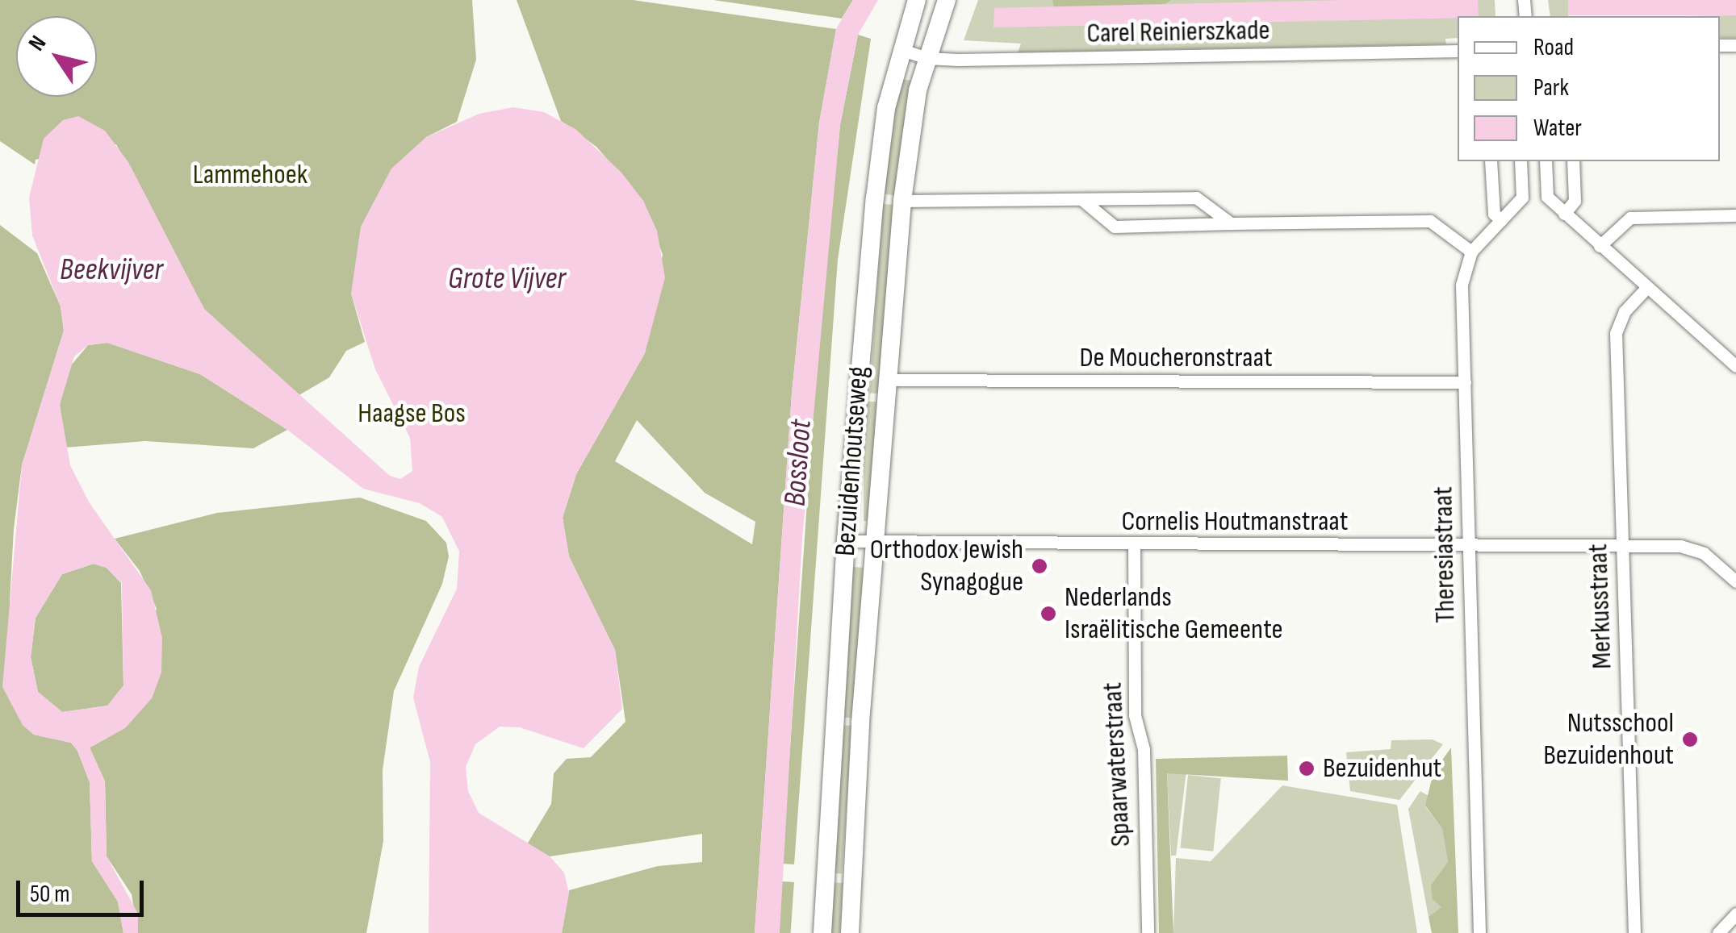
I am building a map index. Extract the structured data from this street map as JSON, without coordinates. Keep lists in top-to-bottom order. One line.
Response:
{"streets":{"main road":["Bezuidenhoutseweg"],"street":["Carel Reinierszkade","De Moucheronstraat","Cornelis Houtmanstraat","Theresiastraat","Merkusstraat","Spaarwaterstraat"]},"crossings":[["Carel Reinierszkade","Bezuidenhoutseweg"],["De Moucheronstraat","Bezuidenhoutseweg"],["De Moucheronstraat","Theresiastraat"],["Bezuidenhoutseweg","Cornelis Houtmanstraat"],["Cornelis Houtmanstraat","Theresiastraat"],["Cornelis Houtmanstraat","Merkusstraat"],["Cornelis Houtmanstraat","Spaarwaterstraat"]],"water":["Beekvijver","Grote Vijver","Bossloot"],"parks":["Lammehoek","Haagse Bos"],"places":["Orthodox Jewish Synagogue","Nederlands Israëlitische Gemeente","Nutsschool Bezuidenhout","Bezuidenhut"],"legend":["Road","Park","Water"],"scale_bar":"50 m","north":"top left"}
